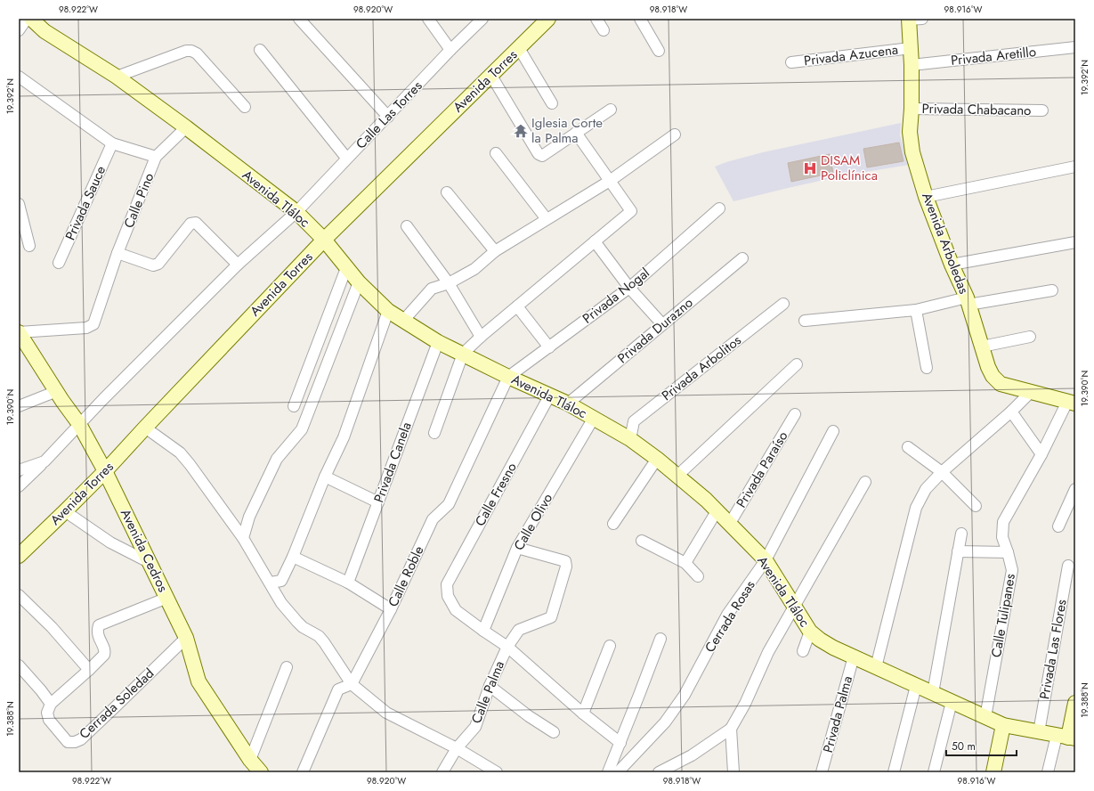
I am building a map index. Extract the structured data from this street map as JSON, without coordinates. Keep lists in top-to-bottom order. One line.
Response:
{"streets":{"main road":["Avenida Torres","Avenida Tláloc","Avenida Arboledas","Avenida Cedros"],"street":["Privada Azucena","Privada Aretillo","Privada Chabacano","Calle Las Torres","Calle Pino","Privada Sauce","Privada Nogal","Privada Durazno","Privada Arbolitos","Privada Canela","Privada Paraíso","Calle Fresno","Calle Olivo","Calle Roble","Calle Tulipanes","Cerrada Rosas","Privada Las Flores","Calle Palma","Cerrada Soledad","Privada Palma"]},"crossings":[["Privada Azucena","Avenida Arboledas"],["Privada Aretillo","Avenida Arboledas"],["Avenida Torres","Avenida Tláloc"],["Avenida Torres","Avenida Cedros"],["Privada Chabacano","Avenida Arboledas"],["Calle Las Torres","Avenida Tláloc"],["Calle Las Torres","Avenida Cedros"],["Avenida Tláloc","Privada Nogal"],["Avenida Tláloc","Privada Durazno"],["Avenida Tláloc","Privada Arbolitos"],["Avenida Tláloc","Privada Canela"],["Avenida Tláloc","Privada Paraíso"],["Avenida Tláloc","Calle Fresno"],["Avenida Tláloc","Calle Olivo"],["Avenida Tláloc","Calle Roble"],["Avenida Tláloc","Calle Tulipanes"],["Avenida Tláloc","Cerrada Rosas"],["Avenida Tláloc","Privada Las Flores"],["Avenida Tláloc","Privada Palma"],["Calle Pino","Privada Sauce"],["Calle Pino","Avenida Cedros"],["Avenida Arboledas","Calle Tulipanes"],["Privada Nogal","Calle Roble"],["Calle Fresno","Calle Olivo"],["Calle Olivo","Calle Palma"],["Avenida Cedros","Cerrada Soledad"]],"places":{"temple":["Iglesia Corte la Palma"],"hospital":["DISAM Policlínica"]},"scale_bar":"50 m","coordinates":["98.922°W","98.920°W","98.918°W","98.916°W","19.392°N","19.390°N","19.388°N"]}
